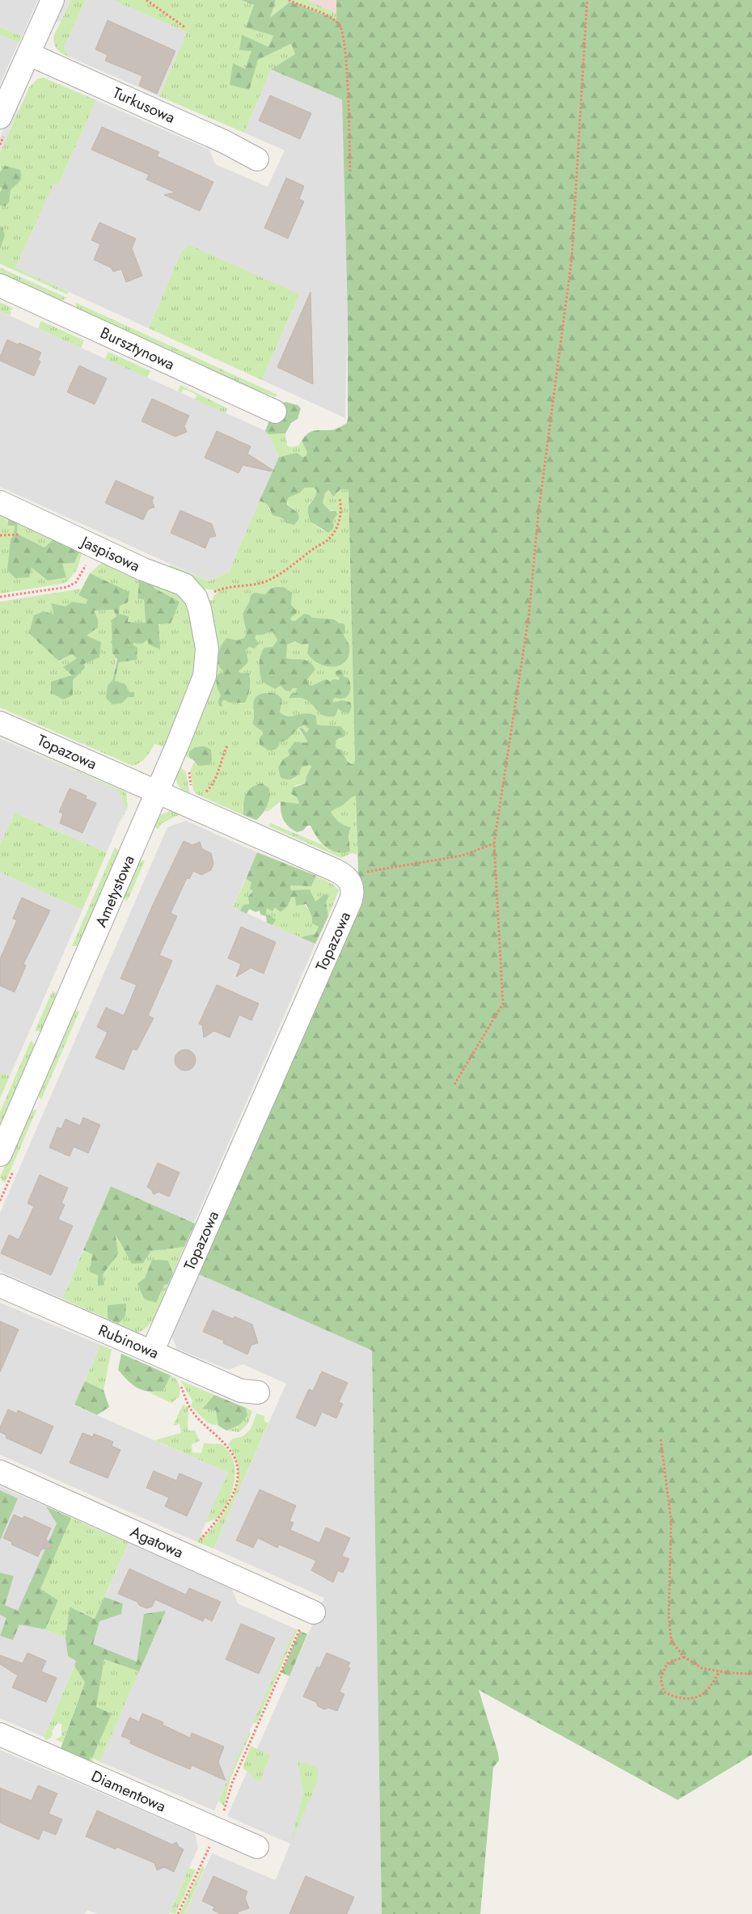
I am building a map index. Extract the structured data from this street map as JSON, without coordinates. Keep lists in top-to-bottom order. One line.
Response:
{"streets":{"street":["Turkusowa","Bursztynowa","Jaspisowa","Topazowa","Ametystowa","Rubinowa","Agatowa","Diamentowa"]},"crossings":[["Jaspisowa","Ametystowa"],["Topazowa","Ametystowa"],["Topazowa","Rubinowa"]]}
